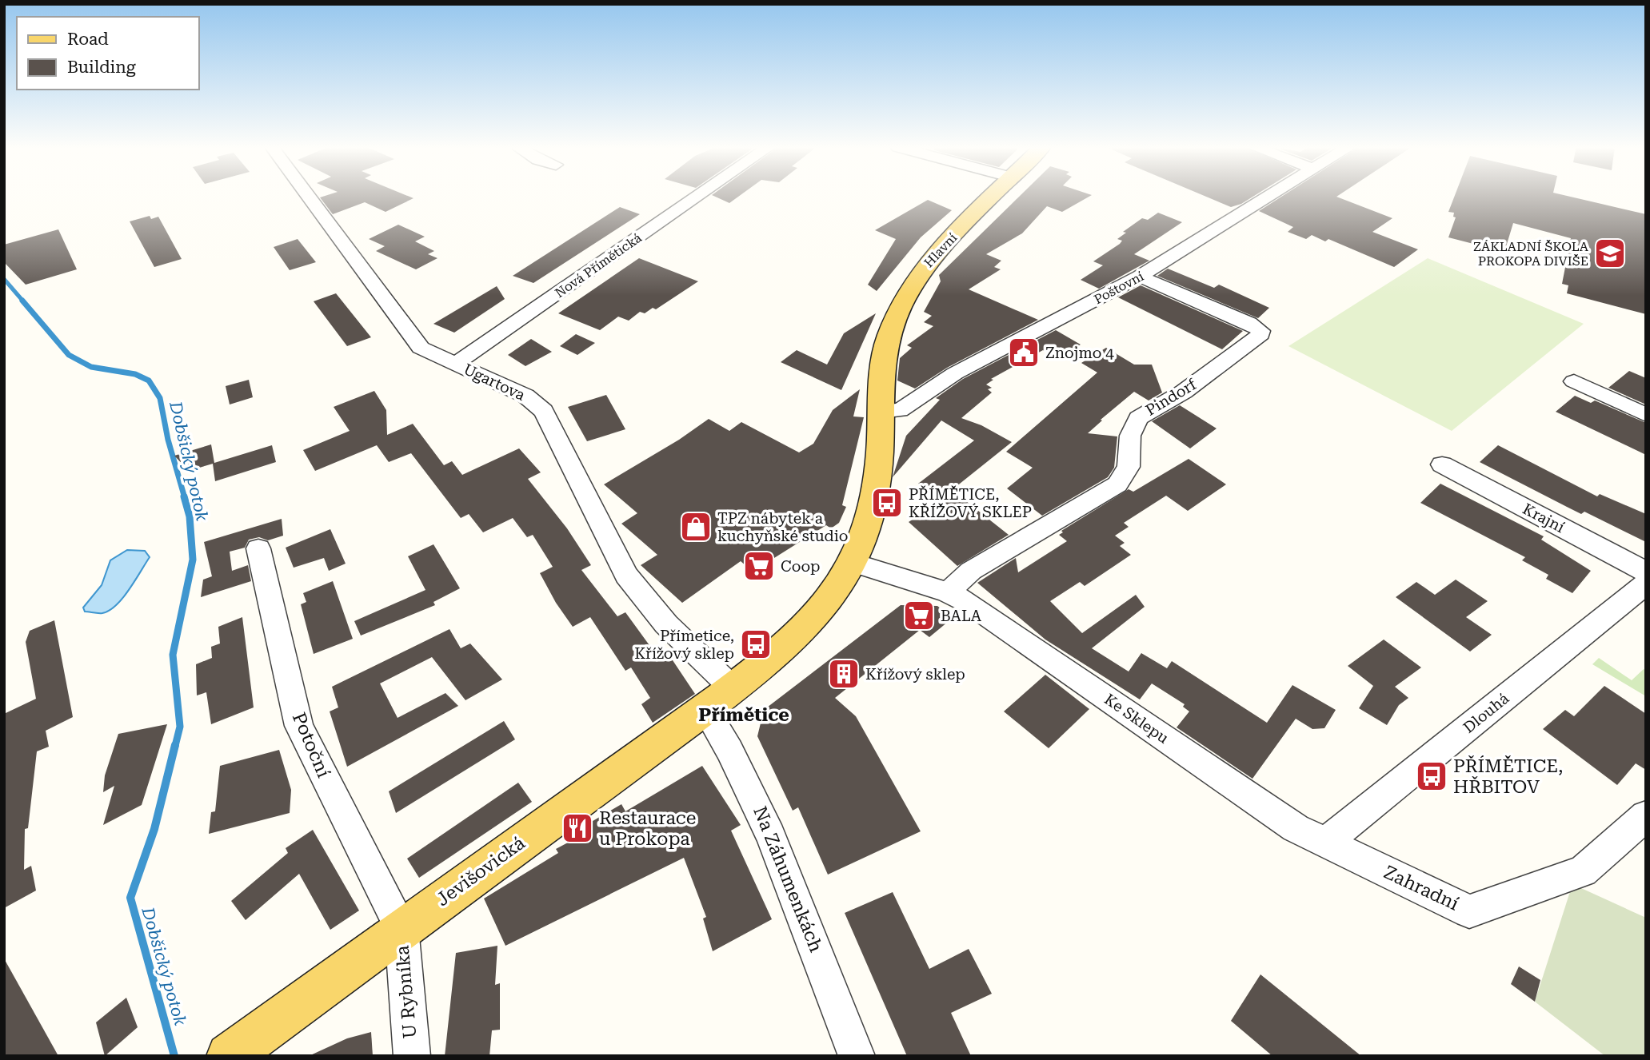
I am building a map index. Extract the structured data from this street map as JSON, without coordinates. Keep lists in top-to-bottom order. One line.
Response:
{"streets":{"main road":["Hlavní","Jevišovická"],"street":["Nová Přímětická","Poštovní","Ugartova","Pindorf","Krajní","Dlouhá","Ke Sklepu","Potoční","Na Záhumenkách","Zahradní","U Rybníka"]},"crossings":[["Hlavní","Poštovní"],["Hlavní","Ke Sklepu"],["Hlavní","Jevišovická"],["Nová Přímětická","Ugartova"],["Poštovní","Pindorf"],["Ugartova","Jevišovická"],["Ugartova","Na Záhumenkách"],["Pindorf","Ke Sklepu"],["Dlouhá","Ke Sklepu"],["Dlouhá","Zahradní"],["Ke Sklepu","Jevišovická"],["Ke Sklepu","Zahradní"],["Potoční","Jevišovická"],["Potoční","U Rybníka"],["Jevišovická","Na Záhumenkách"],["Jevišovická","U Rybníka"]],"districts":["Přímětice"],"water":["Dobšický potok"],"places":{"school or university":["ZÁKLADNÍ ŠKOLA PROKOPA DIVIŠE"],"public building":["Znojmo 4"],"bus stop":["PŘÍMĚTICE, KŘÍŽOVÝ SKLEP","Přímetice, Křížový sklep","PŘÍMĚTICE, HŘBITOV"],"shop":["TPZ nábytek a kuchyňské studio"],"supermarket":["Coop","BALA"],"building":["Křížový sklep"],"restaurant":["Restaurace u Prokopa"]},"legend":["Road","Building"]}
